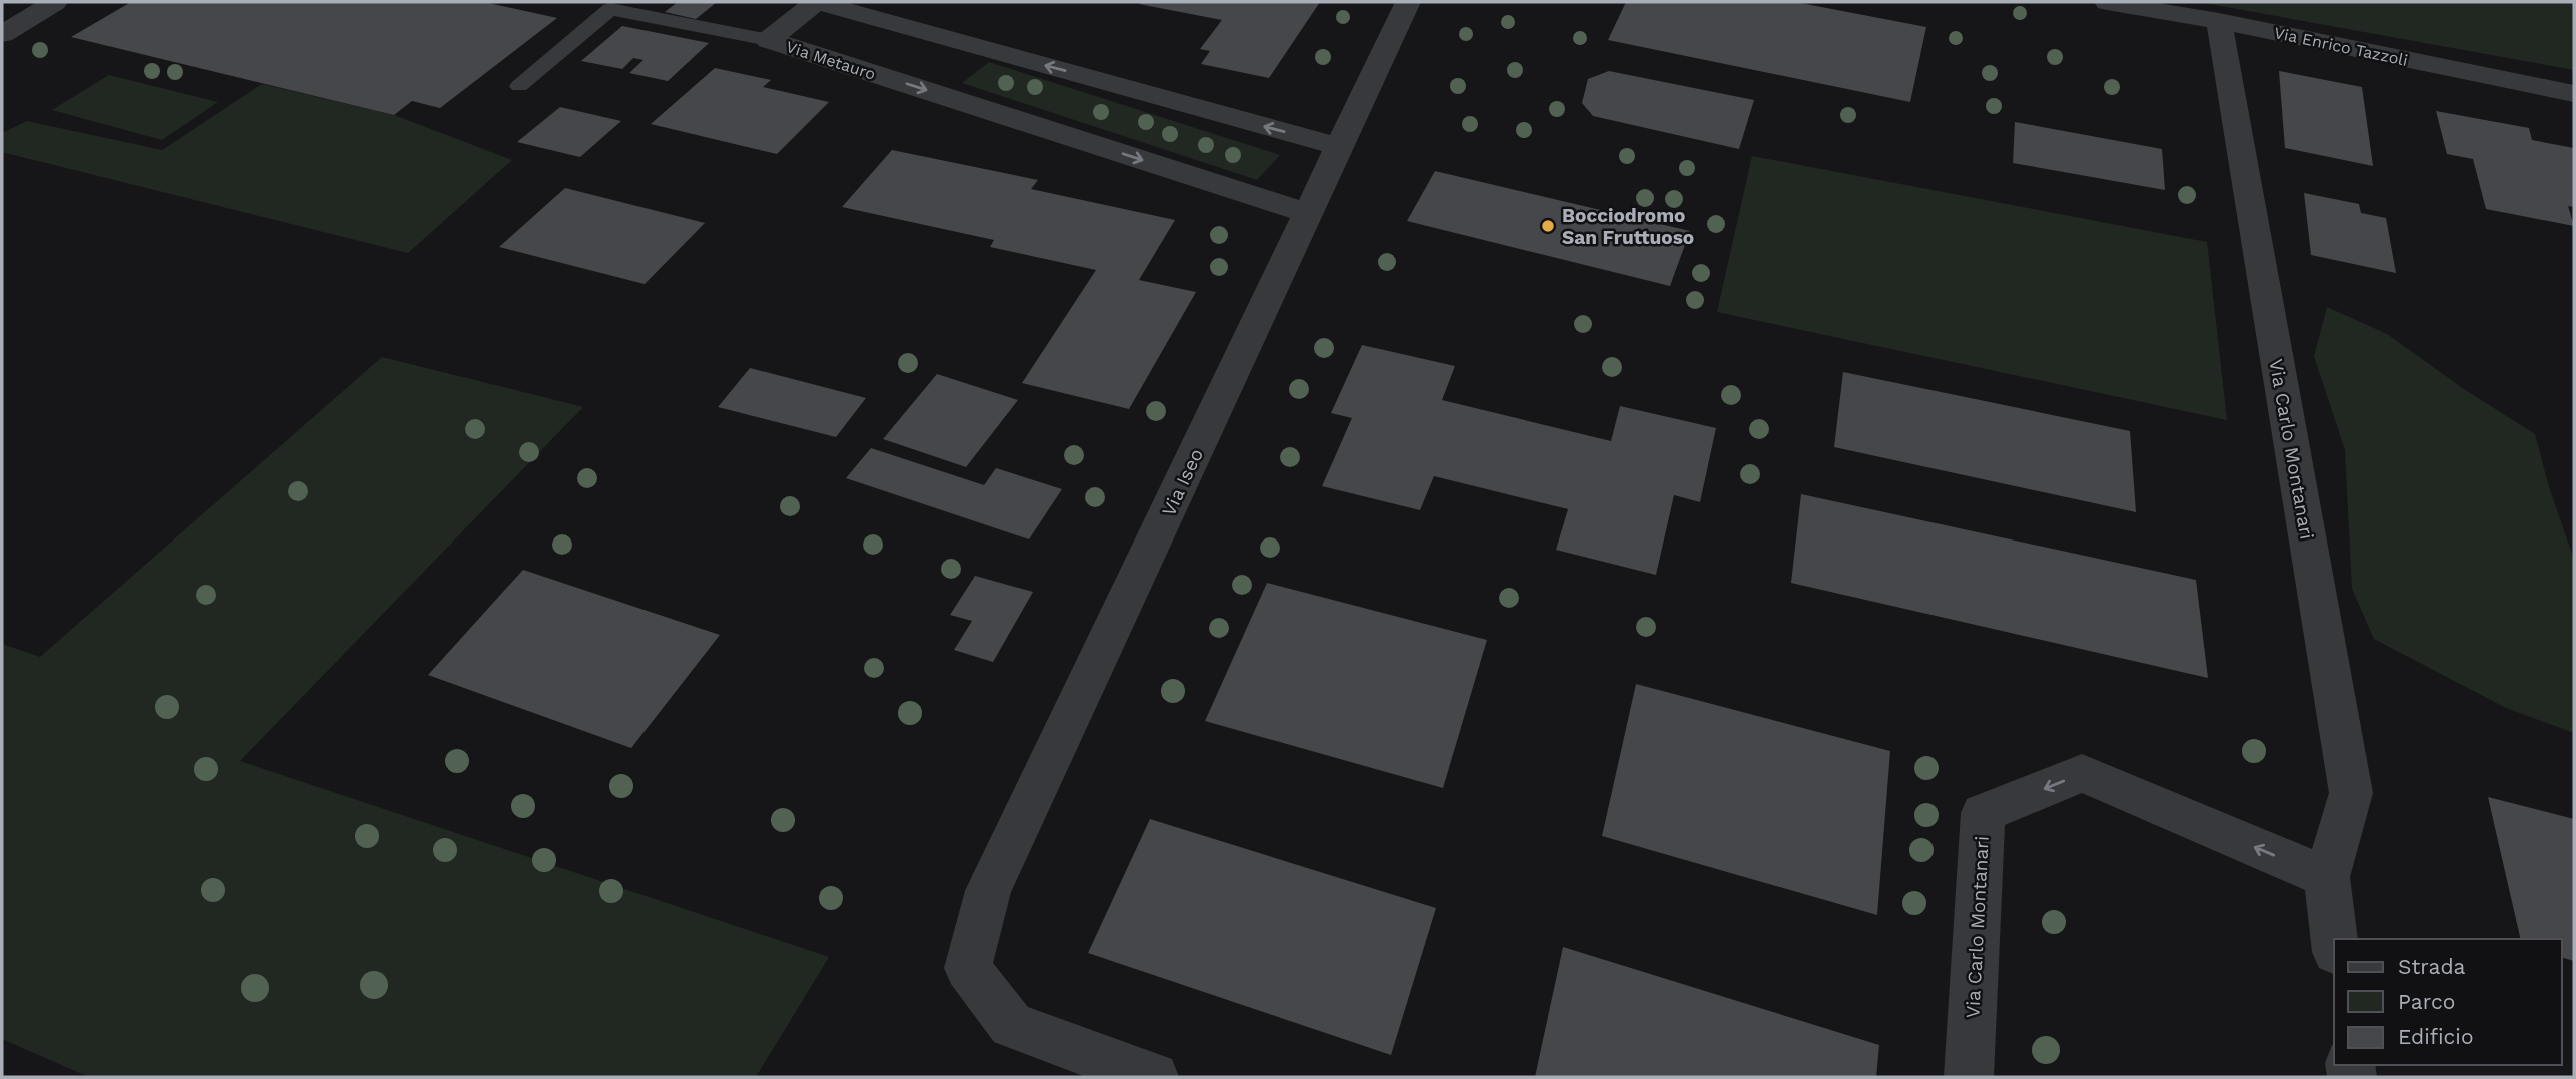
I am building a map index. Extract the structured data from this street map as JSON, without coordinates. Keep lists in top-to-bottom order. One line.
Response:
{"streets":{"street":["Via Enrico Tazzoli","Via Metauro","Via Carlo Montanari","Via Iseo"]},"crossings":[["Via Enrico Tazzoli","Via Carlo Montanari"],["Via Metauro","Via Iseo"]],"places":["Bocciodromo San Fruttuoso"],"legend":["Strada","Parco","Edificio"]}
